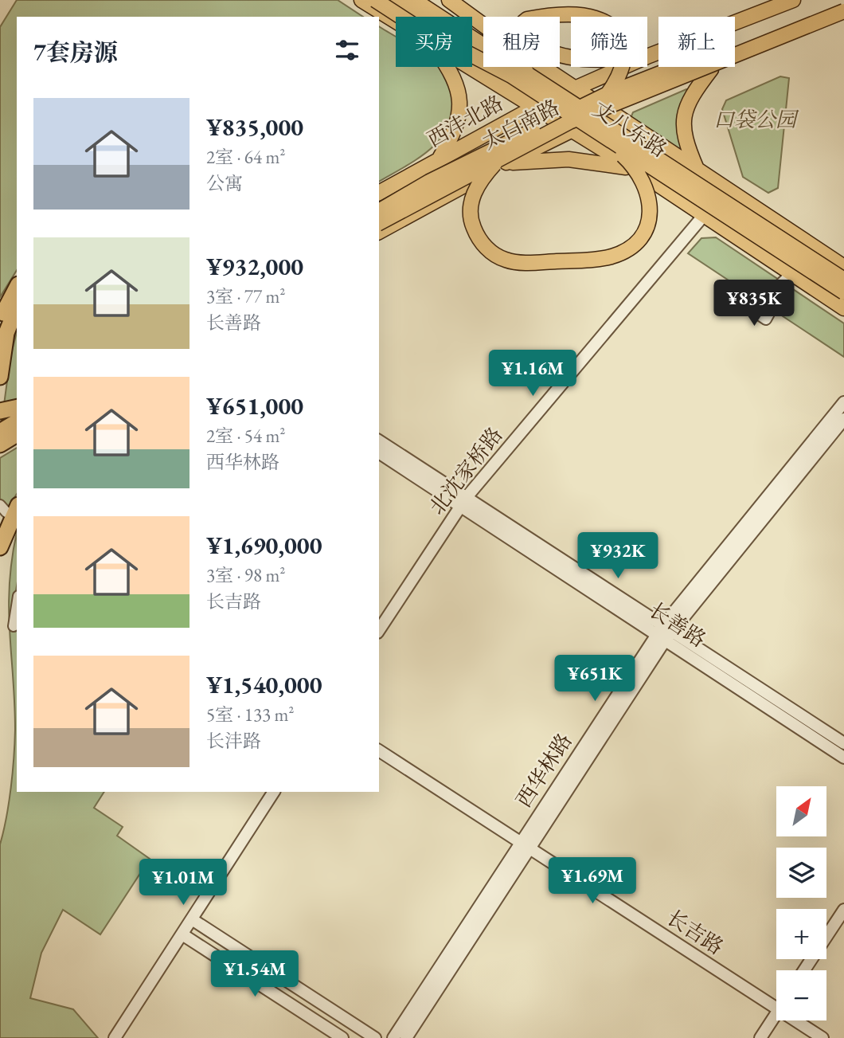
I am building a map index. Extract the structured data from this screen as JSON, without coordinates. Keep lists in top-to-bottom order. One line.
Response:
{"streets":{"main road":["西沣北路","太白南路","丈八东路"],"street":["北沈家桥路","长善路","西华林路","长吉路"]},"crossings":[["西沣北路","太白南路"],["北沈家桥路","长善路"],["长善路","西华林路"],["西华林路","长吉路"]],"parks":["口袋公园"],"north":"top right","page":{"chip":["买房","租房","筛选","新上"],"heading":"7套房源","list":[{"name":"¥835,000","note":"2室 · 64 m² · 公寓"},{"name":"¥932,000","note":"3室 · 77 m² · 长善路"},{"name":"¥651,000","note":"2室 · 54 m² · 西华林路"},{"name":"¥1,690,000","note":"3室 · 98 m² · 长吉路"},{"name":"¥1,540,000","note":"5室 · 133 m² · 长沣路"}],"price":["¥835K","¥1.16M","¥932K","¥651K","¥1.69M","¥1.01M","¥1.54M"],"map_buttons":["+","−"]}}
